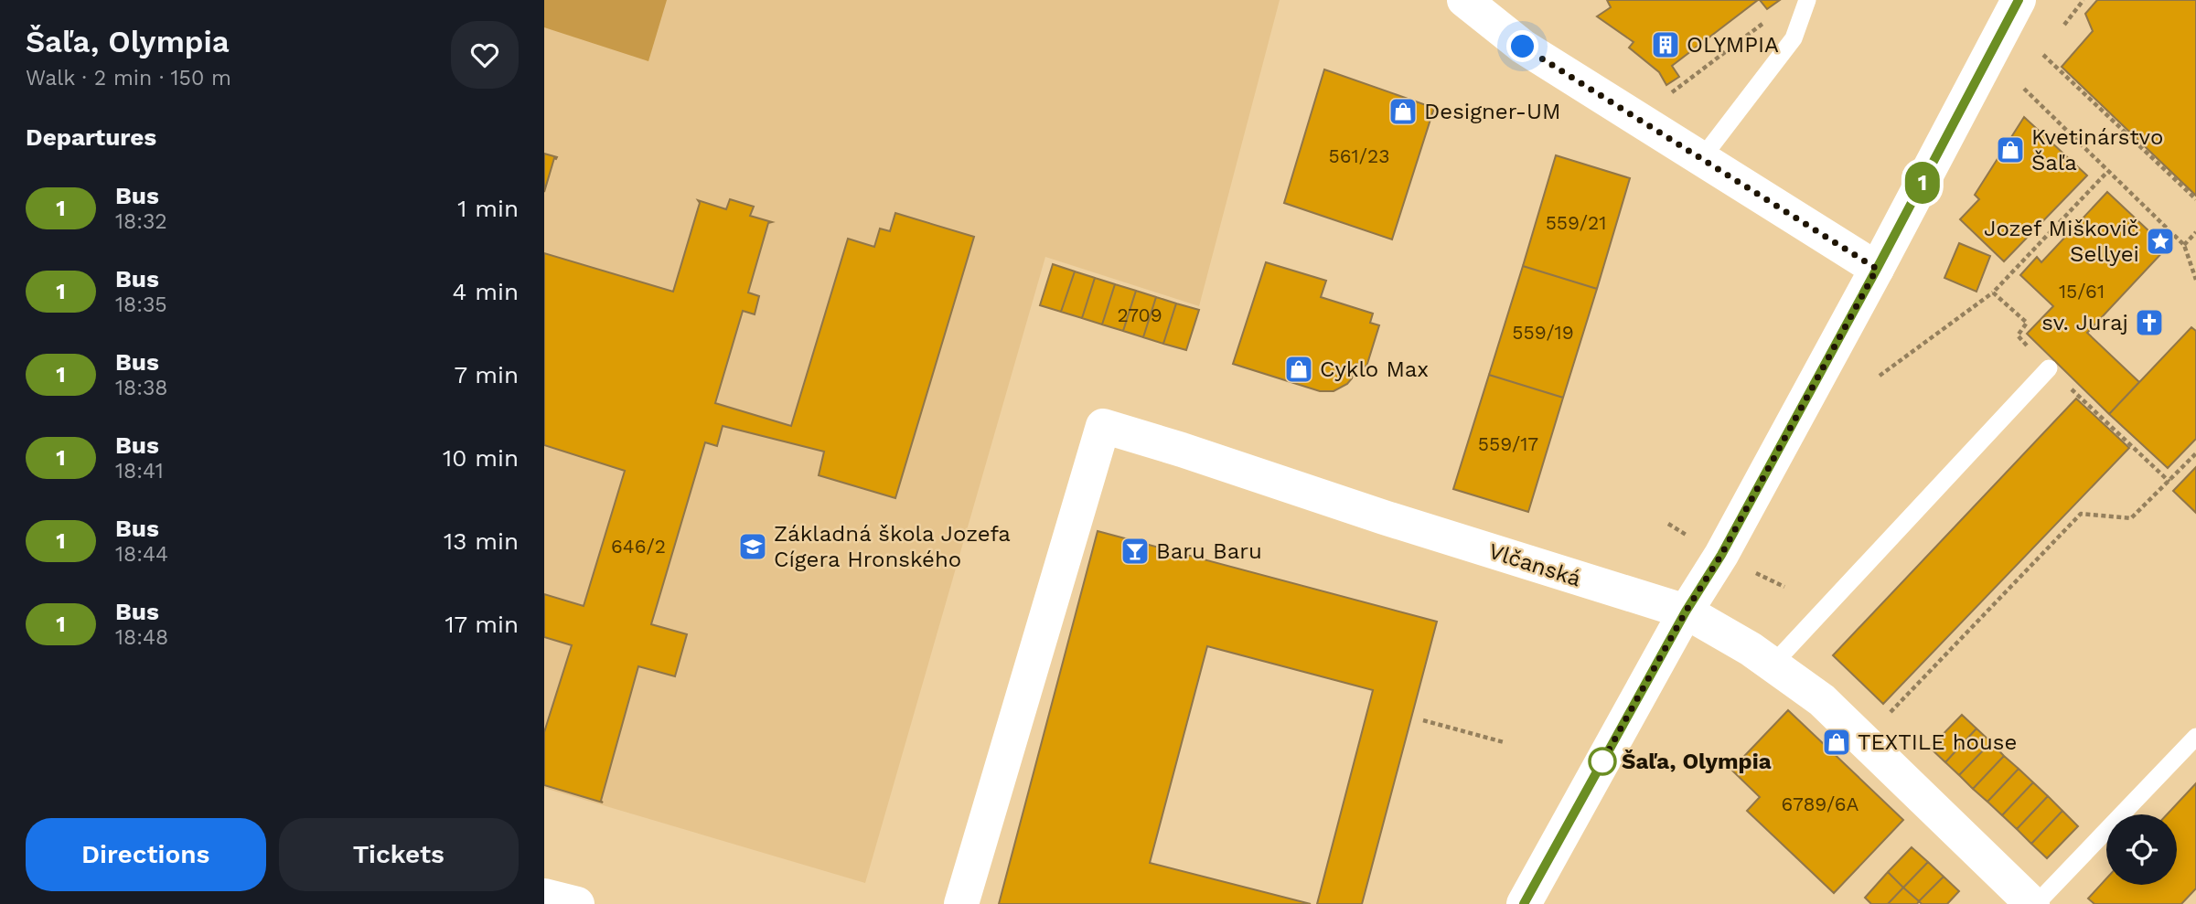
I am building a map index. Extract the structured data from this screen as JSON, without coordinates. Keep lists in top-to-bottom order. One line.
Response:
{"streets":{"street":["Vlčanská"]},"places":{"building":["OLYMPIA"],"shop":["Designer-UM","Kvetinárstvo Šaľa","Cyklo Max","TEXTILE house"],"place":["Jozef Miškovič Sellyei"],"church":["sv. Juraj"],"school or university":["Základná škola Jozefa Cígera Hronského"],"bar":["Baru Baru"],"other":["Šaľa, Olympia"]},"lines":["bus line 1"],"house_numbers":["561/23","559/21","15/61","2709","559/19","559/17","646/2","6789/6A"],"page":{"heading":[["Šaľa, Olympia","Walk · 2 min · 150 m"],"Departures"],"on_map":"1","list":[{"mark":"1","name":"Bus","note":"18:32","value":"1 min"},{"mark":"1","name":"Bus","note":"18:35","value":"4 min"},{"mark":"1","name":"Bus","note":"18:38","value":"7 min"},{"mark":"1","name":"Bus","note":"18:41","value":"10 min"},{"mark":"1","name":"Bus","note":"18:44","value":"13 min"},{"mark":"1","name":"Bus","note":"18:48","value":"17 min"}],"buttons":["Directions","Tickets"]}}
